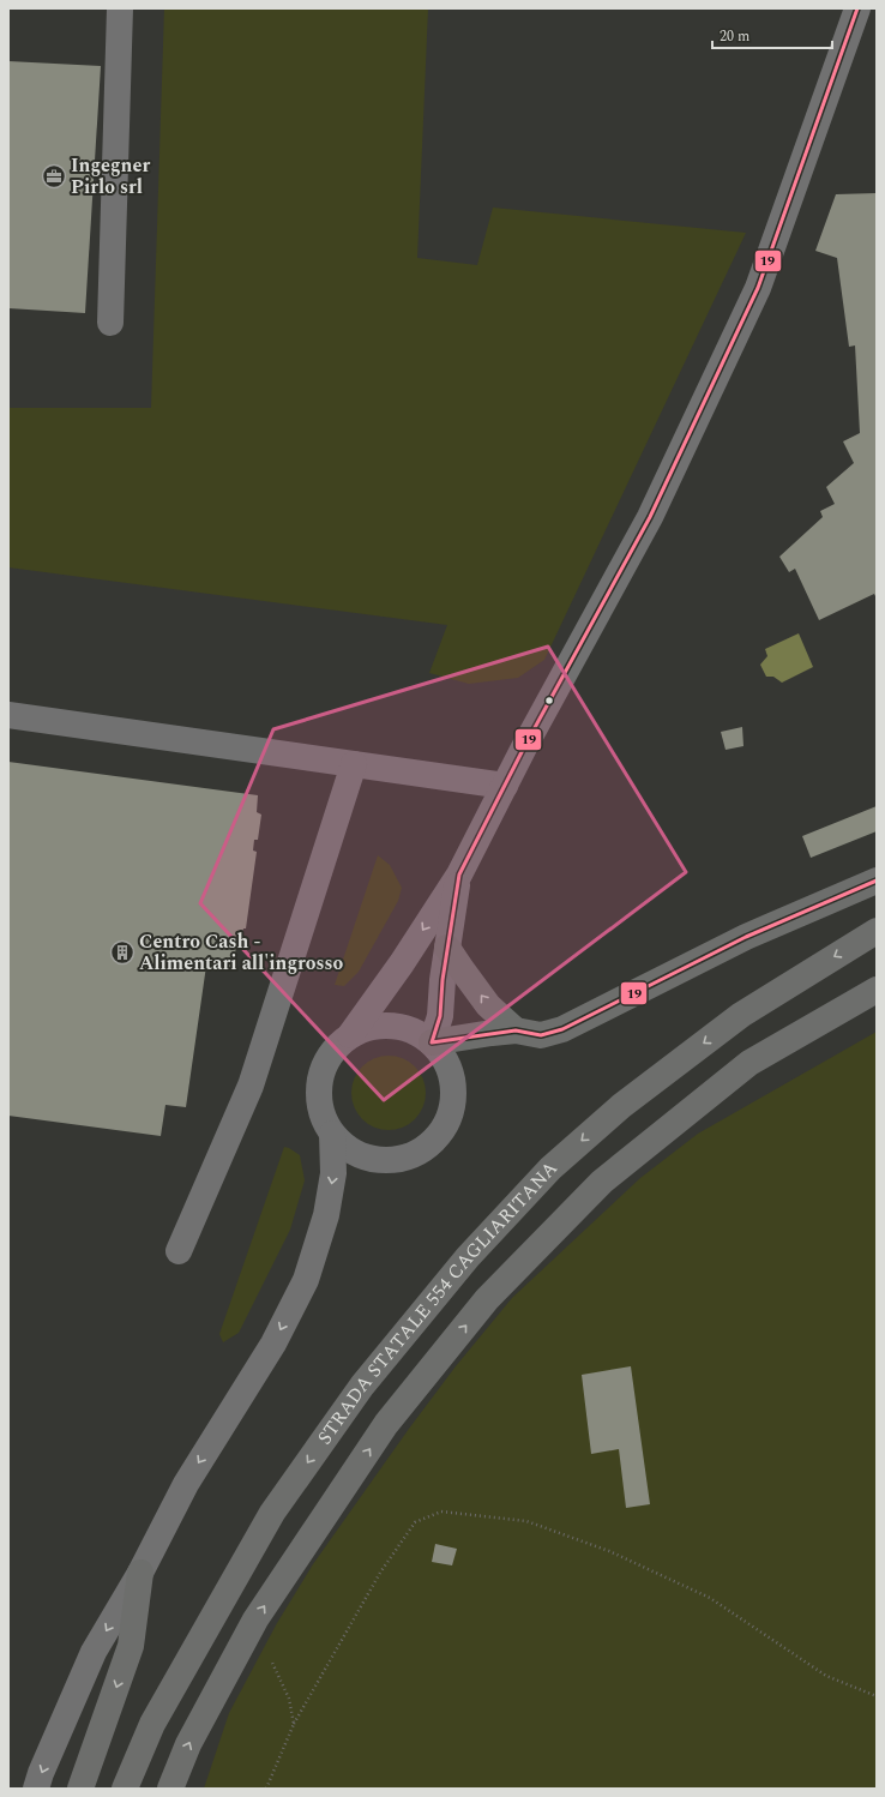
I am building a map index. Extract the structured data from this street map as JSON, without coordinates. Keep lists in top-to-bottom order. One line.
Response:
{"streets":{"highway":["STRADA STATALE 554 CAGLIARITANA"]},"places":{"office":["Ingegner Pirlo srl"],"building":["Centro Cash - Alimentari all'ingrosso"]},"lines":["transit line 19"],"scale_bar":"20 m"}
